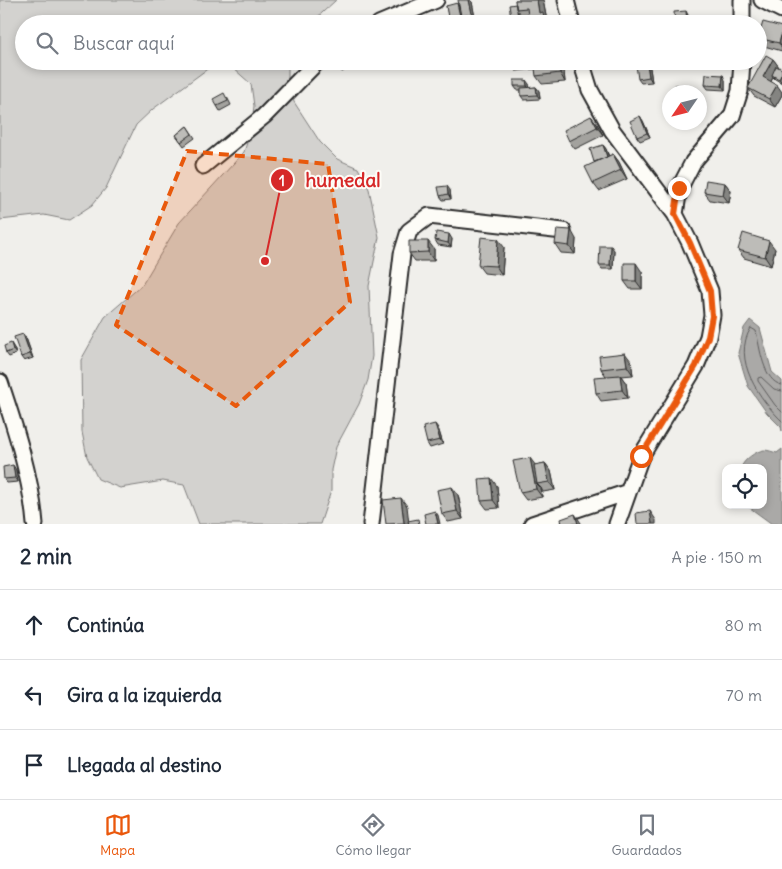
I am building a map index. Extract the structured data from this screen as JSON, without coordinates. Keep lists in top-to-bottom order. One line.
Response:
{"places":["humedal"],"north":"bottom left","page":{"search":"Buscar aquí","heading":["2 min","A pie · 150 m"],"list":[["Continúa","80 m"],["Gira a la izquierda","70 m"],"Llegada al destino"],"nav":["Mapa","Cómo llegar","Guardados"]}}
